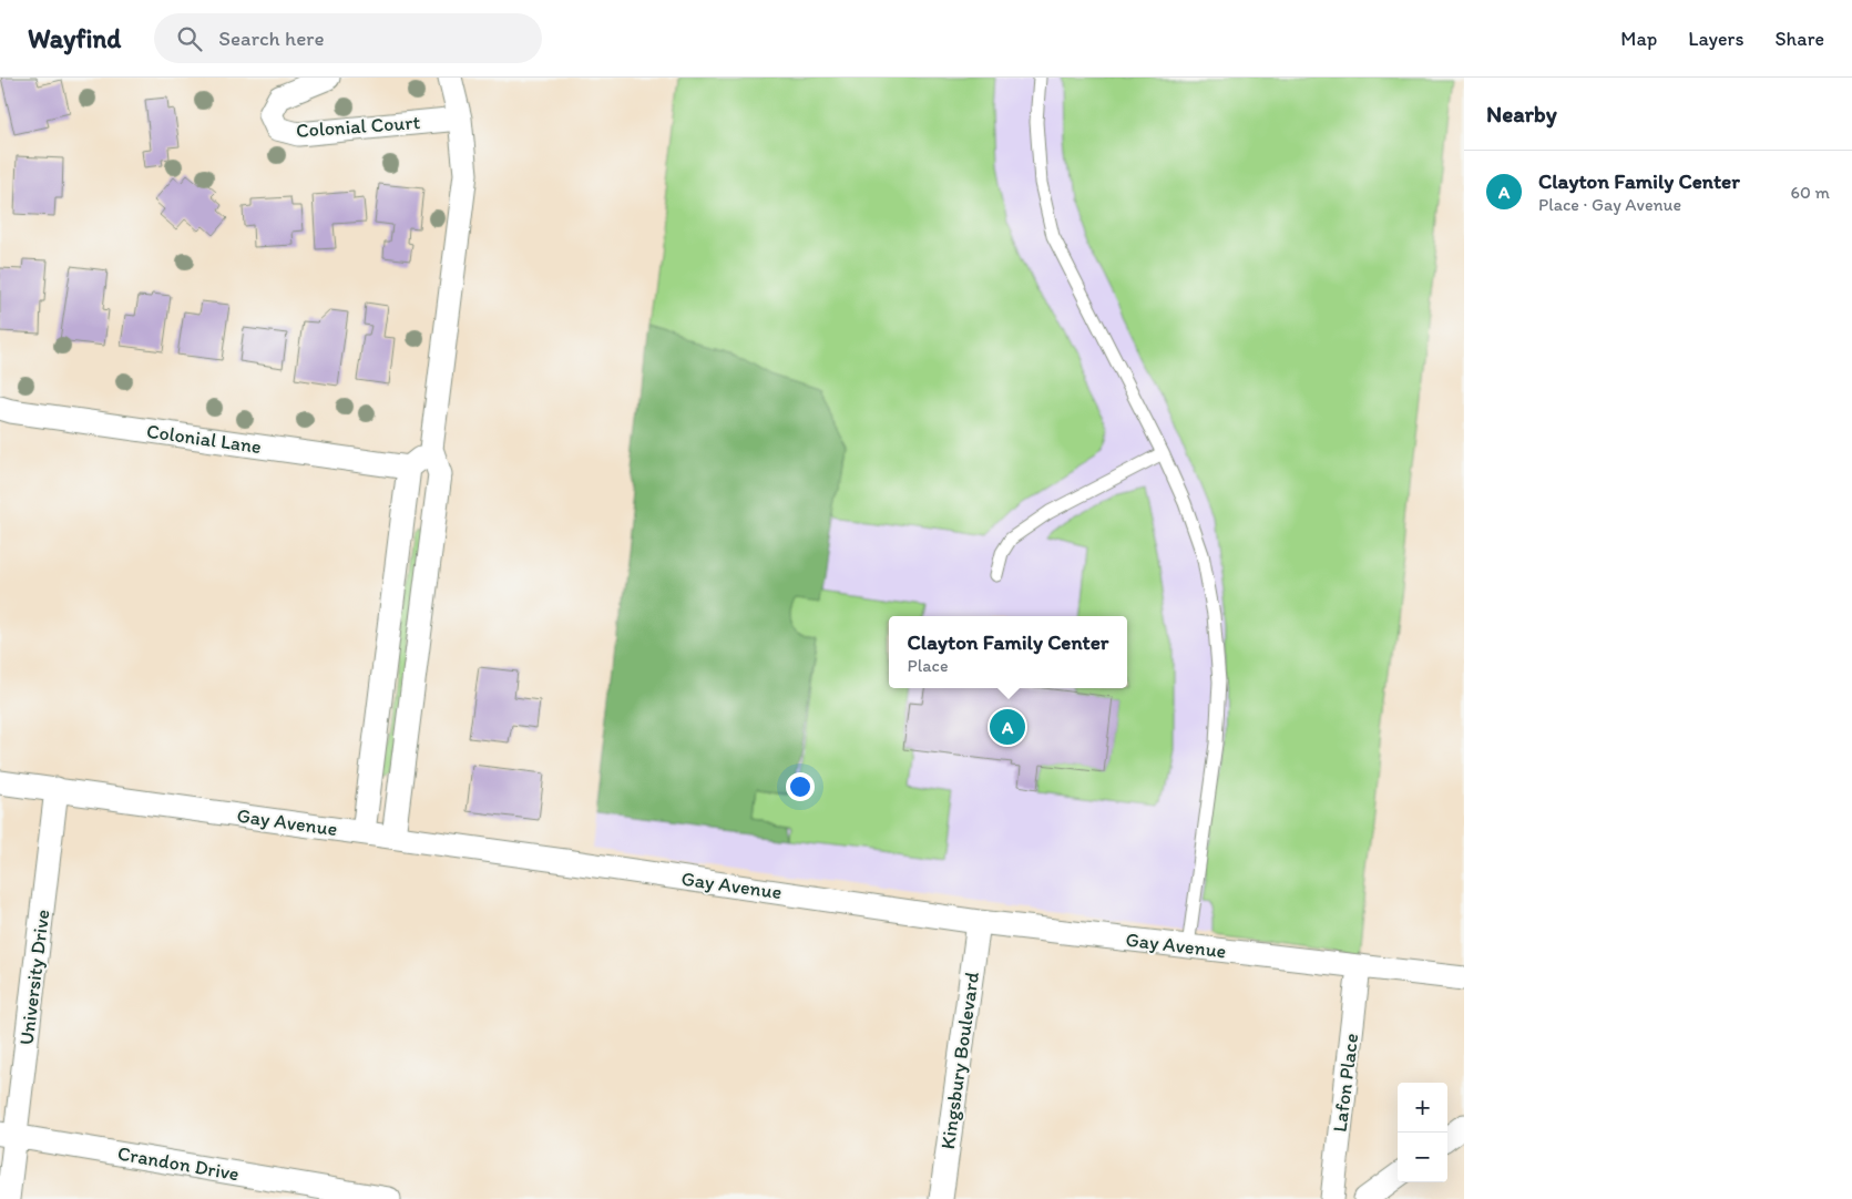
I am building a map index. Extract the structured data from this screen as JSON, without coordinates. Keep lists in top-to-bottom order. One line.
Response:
{"streets":{"street":["Colonial Court","Colonial Lane","Gay Avenue","University Drive","Kingsbury Boulevard","Lafon Place","Crandon Drive"]},"crossings":[["Gay Avenue","University Drive"],["Gay Avenue","Kingsbury Boulevard"],["Gay Avenue","Lafon Place"],["University Drive","Crandon Drive"]],"page":{"header":"Wayfind","search":"Search here","nav":["Map","Layers","Share"],"heading":"Nearby","list":[{"mark":"A","name":"Clayton Family Center","note":"Place · Gay Avenue","value":"60 m"}],"popup":["Clayton Family Center","Place"],"pins":"A","map_buttons":["+","−"]}}
